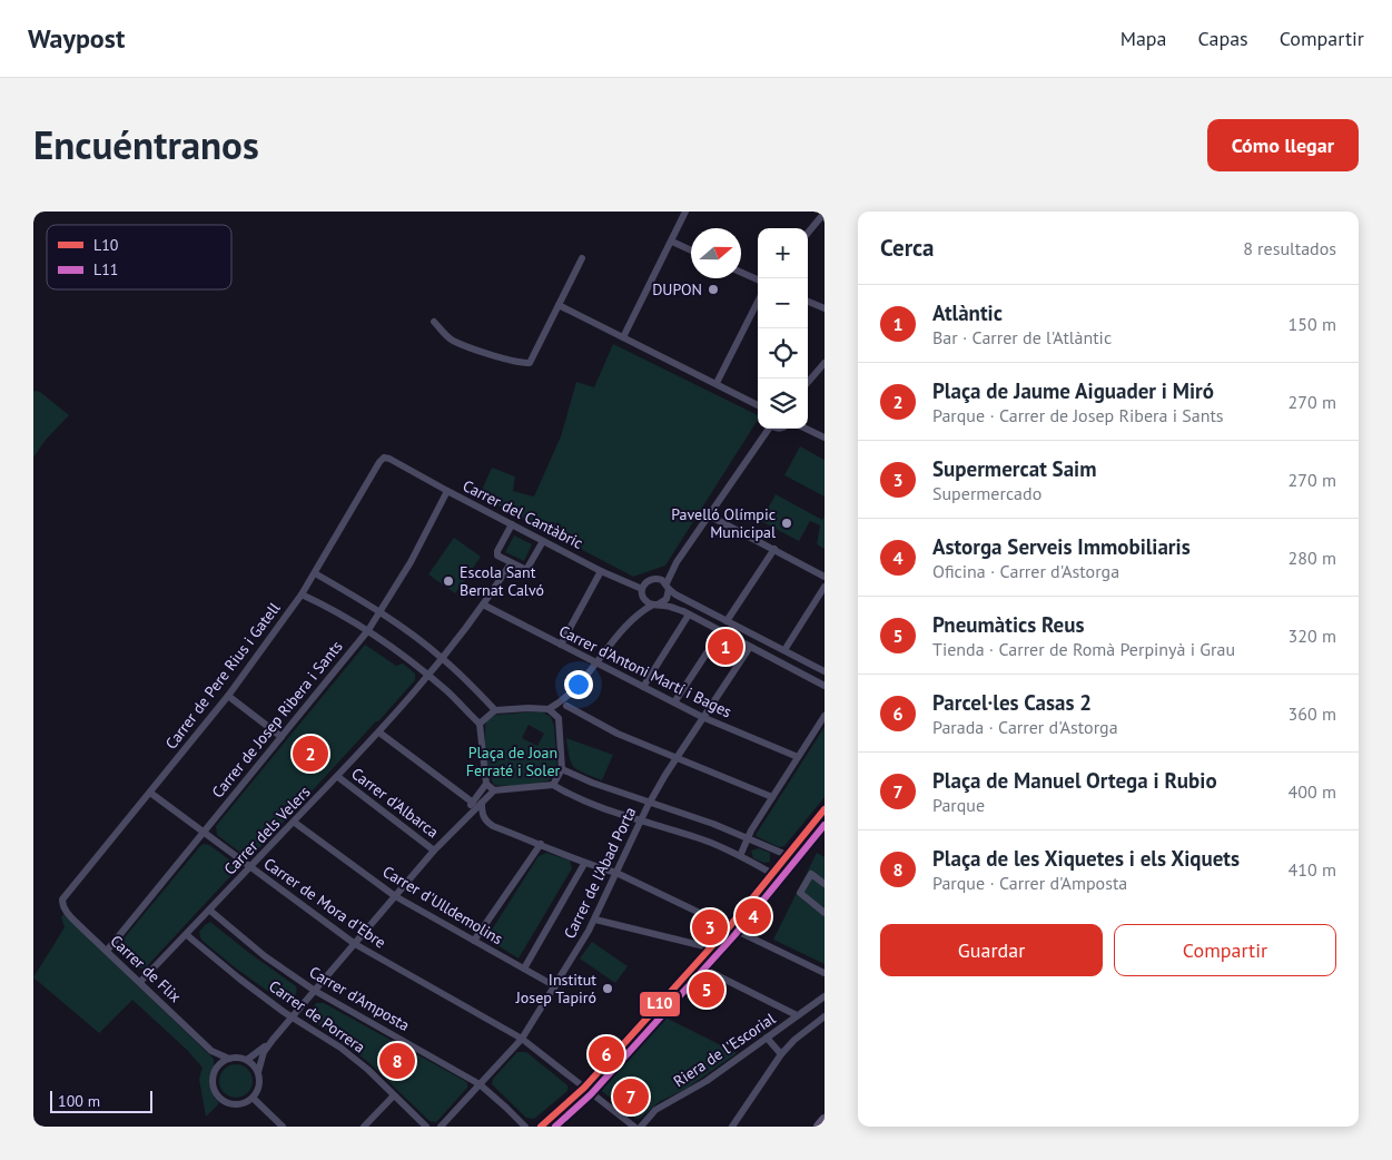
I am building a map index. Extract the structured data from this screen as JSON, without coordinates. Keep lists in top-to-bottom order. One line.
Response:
{"streets":{"street":["Carrer del Cantàbric","Carrer d'Antoni Martí i Bages","Carrer de Pere Rius i Gatell","Carrer de Josep Ribera i Sants","Carrer d'Albarca","Carrer dels Velers","Carrer de l'Abad Porta","Carrer de Mora d'Ebre","Carrer d'Ulldemolins","Carrer de Flix","Carrer d'Amposta","Carrer de Porrera","Riera de l'Escorial"]},"crossings":[["Carrer del Cantàbric","Carrer de Pere Rius i Gatell"],["Carrer del Cantàbric","Carrer de Josep Ribera i Sants"],["Carrer d'Antoni Martí i Bages","Carrer dels Velers"],["Carrer d'Antoni Martí i Bages","Carrer de l'Abad Porta"],["Carrer de Pere Rius i Gatell","Carrer de Mora d'Ebre"],["Carrer de Pere Rius i Gatell","Carrer de Flix"],["Carrer de Josep Ribera i Sants","Carrer de Mora d'Ebre"],["Carrer de Josep Ribera i Sants","Carrer de Flix"],["Carrer d'Albarca","Carrer dels Velers"],["Carrer dels Velers","Carrer de Mora d'Ebre"],["Carrer dels Velers","Carrer d'Ulldemolins"],["Carrer dels Velers","Carrer de Flix"],["Carrer dels Velers","Carrer d'Amposta"],["Carrer dels Velers","Carrer de Porrera"],["Carrer de l'Abad Porta","Carrer de Mora d'Ebre"],["Carrer de l'Abad Porta","Carrer d'Ulldemolins"],["Carrer de l'Abad Porta","Carrer d'Amposta"]],"parks":["Plaça de Joan Ferraté i Soler"],"places":["DUPON","Pavelló Olímpic Municipal","Escola Sant Bernat Calvó","Institut Josep Tapiró"],"lines":["transit line L10","transit line L11"],"legend":["L10","L11"],"scale_bar":"100 m","north":"right","page":{"header":"Waypost","nav":["Mapa","Capas","Compartir"],"title":"Encuéntranos","buttons":["Cómo llegar",["Guardar","Compartir"]],"heading":["Cerca","8 resultados"],"map_buttons":["+","−"],"list":[{"mark":"1","name":"Atlàntic","note":"Bar · Carrer de l'Atlàntic","value":"150 m"},{"mark":"2","name":"Plaça de Jaume Aiguader i Miró","note":"Parque · Carrer de Josep Ribera i Sants","value":"270 m"},{"mark":"3","name":"Supermercat Saim","note":"Supermercado","value":"270 m"},{"mark":"4","name":"Astorga Serveis Immobiliaris","note":"Oficina · Carrer d'Astorga","value":"280 m"},{"mark":"5","name":"Pneumàtics Reus","note":"Tienda · Carrer de Romà Perpinyà i Grau","value":"320 m"},{"mark":"6","name":"Parcel·les Casas 2","note":"Parada · Carrer d'Astorga","value":"360 m"},{"mark":"7","name":"Plaça de Manuel Ortega i Rubio","note":"Parque","value":"400 m"},{"mark":"8","name":"Plaça de les Xiquetes i els Xiquets","note":"Parque · Carrer d'Amposta","value":"410 m"}],"pins":["1","2","4","3","5","6","8","7"],"scale":"100 m"}}
